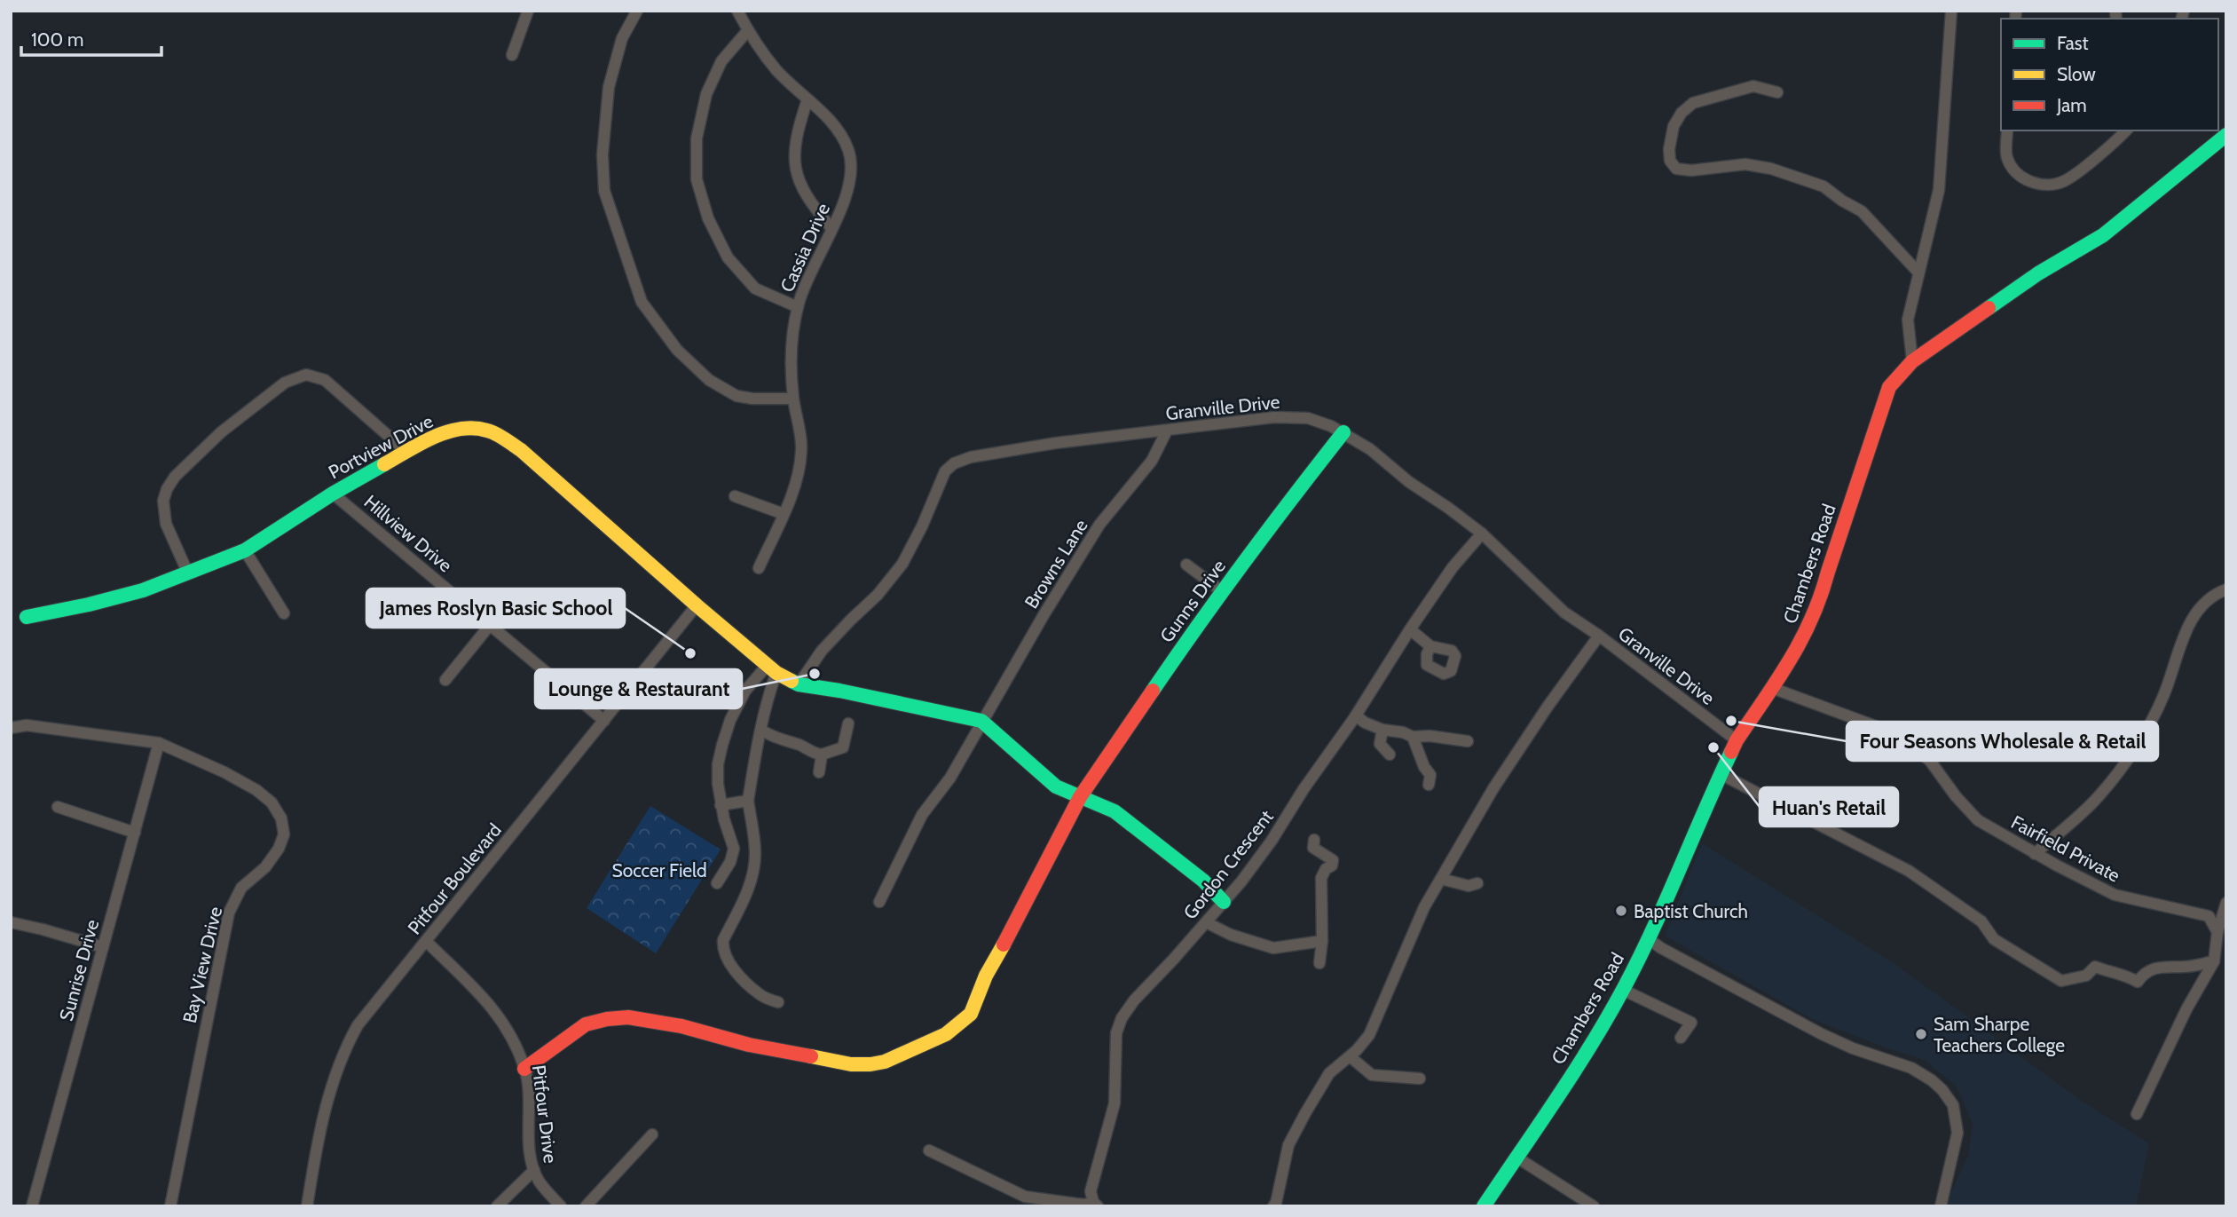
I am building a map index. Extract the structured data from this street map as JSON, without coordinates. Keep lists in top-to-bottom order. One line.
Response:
{"streets":{"street":["Cassia Drive","Granville Drive","Portview Drive","Hillview Drive","Browns Lane","Chambers Road","Gunns Drive","Fairfield Private","Gordon Crescent","Pitfour Boulevard","Bay View Drive","Sunrise Drive","Pitfour Drive"]},"crossings":[["Granville Drive","Portview Drive"],["Granville Drive","Browns Lane"],["Granville Drive","Chambers Road"],["Granville Drive","Gunns Drive"],["Granville Drive","Gordon Crescent"],["Portview Drive","Hillview Drive"],["Portview Drive","Browns Lane"],["Portview Drive","Pitfour Boulevard"],["Hillview Drive","Pitfour Boulevard"],["Chambers Road","Fairfield Private"],["Gunns Drive","Pitfour Drive"],["Pitfour Boulevard","Pitfour Drive"],["Bay View Drive","Sunrise Drive"]],"parks":["Soccer Field"],"places":["James Roslyn Basic School","Lounge & Restaurant","Four Seasons Wholesale & Retail","Huan's Retail","Baptist Church","Sam Sharpe Teachers College"],"legend":["Fast","Slow","Jam"],"scale_bar":"100 m"}
